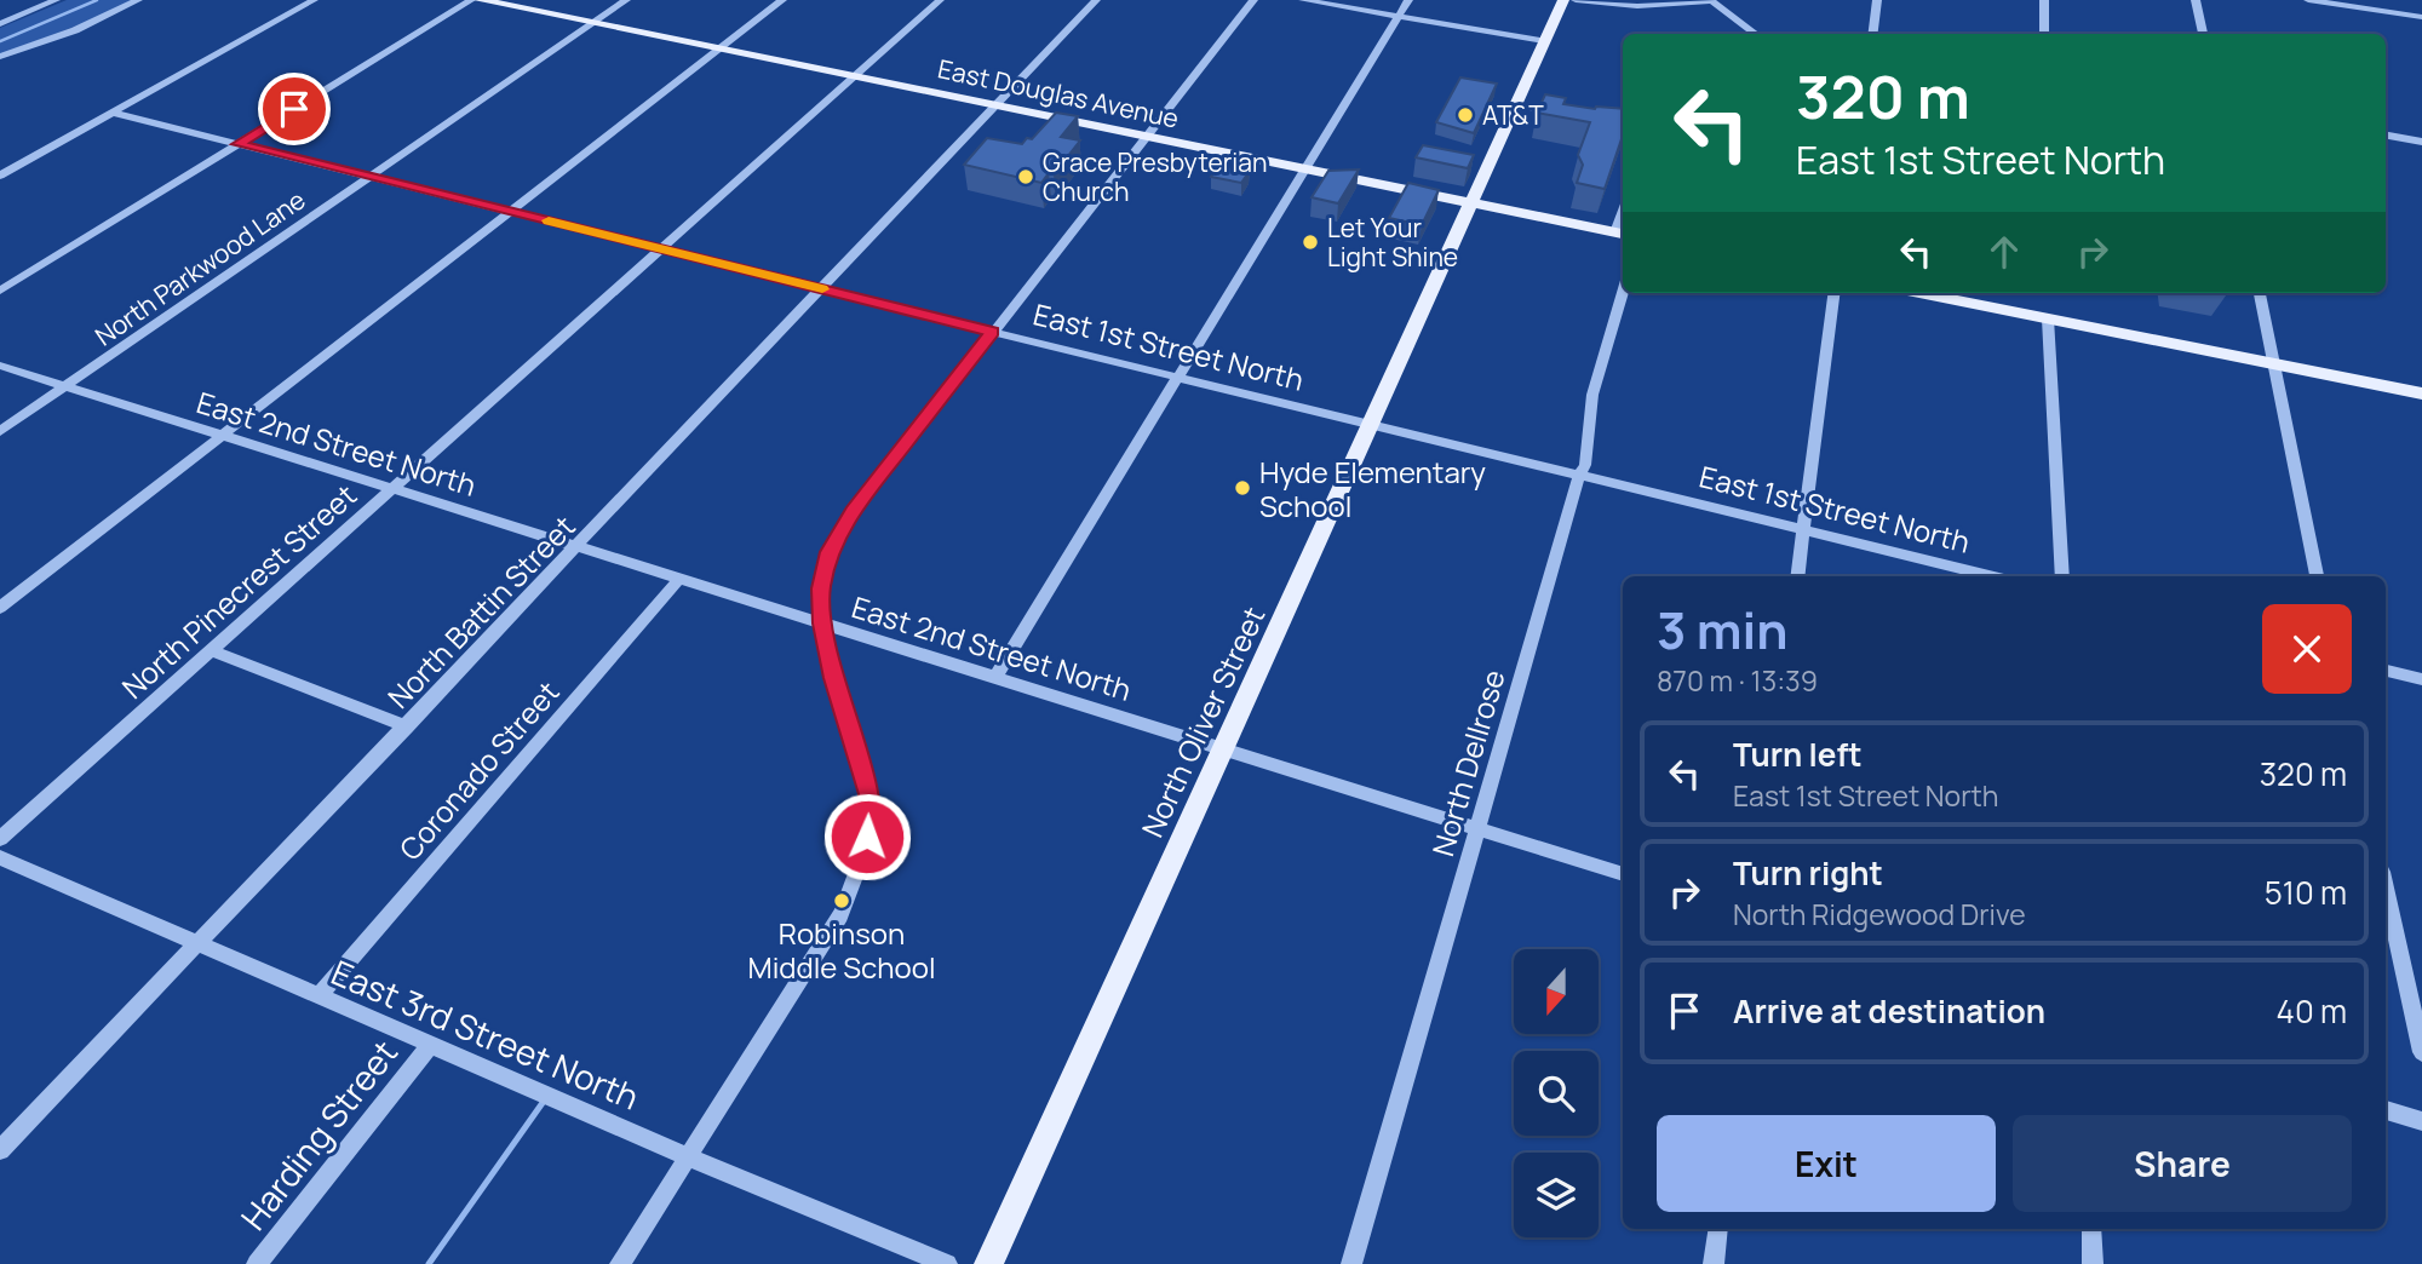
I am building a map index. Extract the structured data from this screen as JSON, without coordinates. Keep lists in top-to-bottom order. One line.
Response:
{"streets":{"main road":["East Douglas Avenue","North Oliver Street"],"street":["North Parkwood Lane","East 1st Street North","East 2nd Street North","North Pinecrest Street","North Battin Street","North Dellrose","Coronado Street","East 3rd Street North","Harding Street"]},"crossings":[["East Douglas Avenue","North Parkwood Lane"],["East Douglas Avenue","North Pinecrest Street"],["East Douglas Avenue","North Battin Street"],["East Douglas Avenue","North Oliver Street"],["North Parkwood Lane","East 1st Street North"],["North Parkwood Lane","East 2nd Street North"],["East 1st Street North","North Pinecrest Street"],["East 1st Street North","North Battin Street"],["East 1st Street North","North Oliver Street"],["East 1st Street North","North Dellrose"],["East 2nd Street North","North Pinecrest Street"],["East 2nd Street North","North Battin Street"],["East 2nd Street North","North Oliver Street"],["East 2nd Street North","North Dellrose"],["East 2nd Street North","Coronado Street"],["North Battin Street","East 3rd Street North"],["Coronado Street","East 3rd Street North"],["East 3rd Street North","Harding Street"]],"places":["AT&T","Grace Presbyterian Church","Let Your Light Shine","Hyde Elementary School","Robinson Middle School"],"north":"bottom","page":{"turn":["320 m","East 1st Street North"],"heading":["3 min","870 m · 13:39"],"list":[{"name":"Turn left","note":"East 1st Street North","value":"320 m"},{"name":"Turn right","note":"North Ridgewood Drive","value":"510 m"},{"name":"Arrive at destination","value":"40 m"}],"buttons":["Exit","Share"]}}
